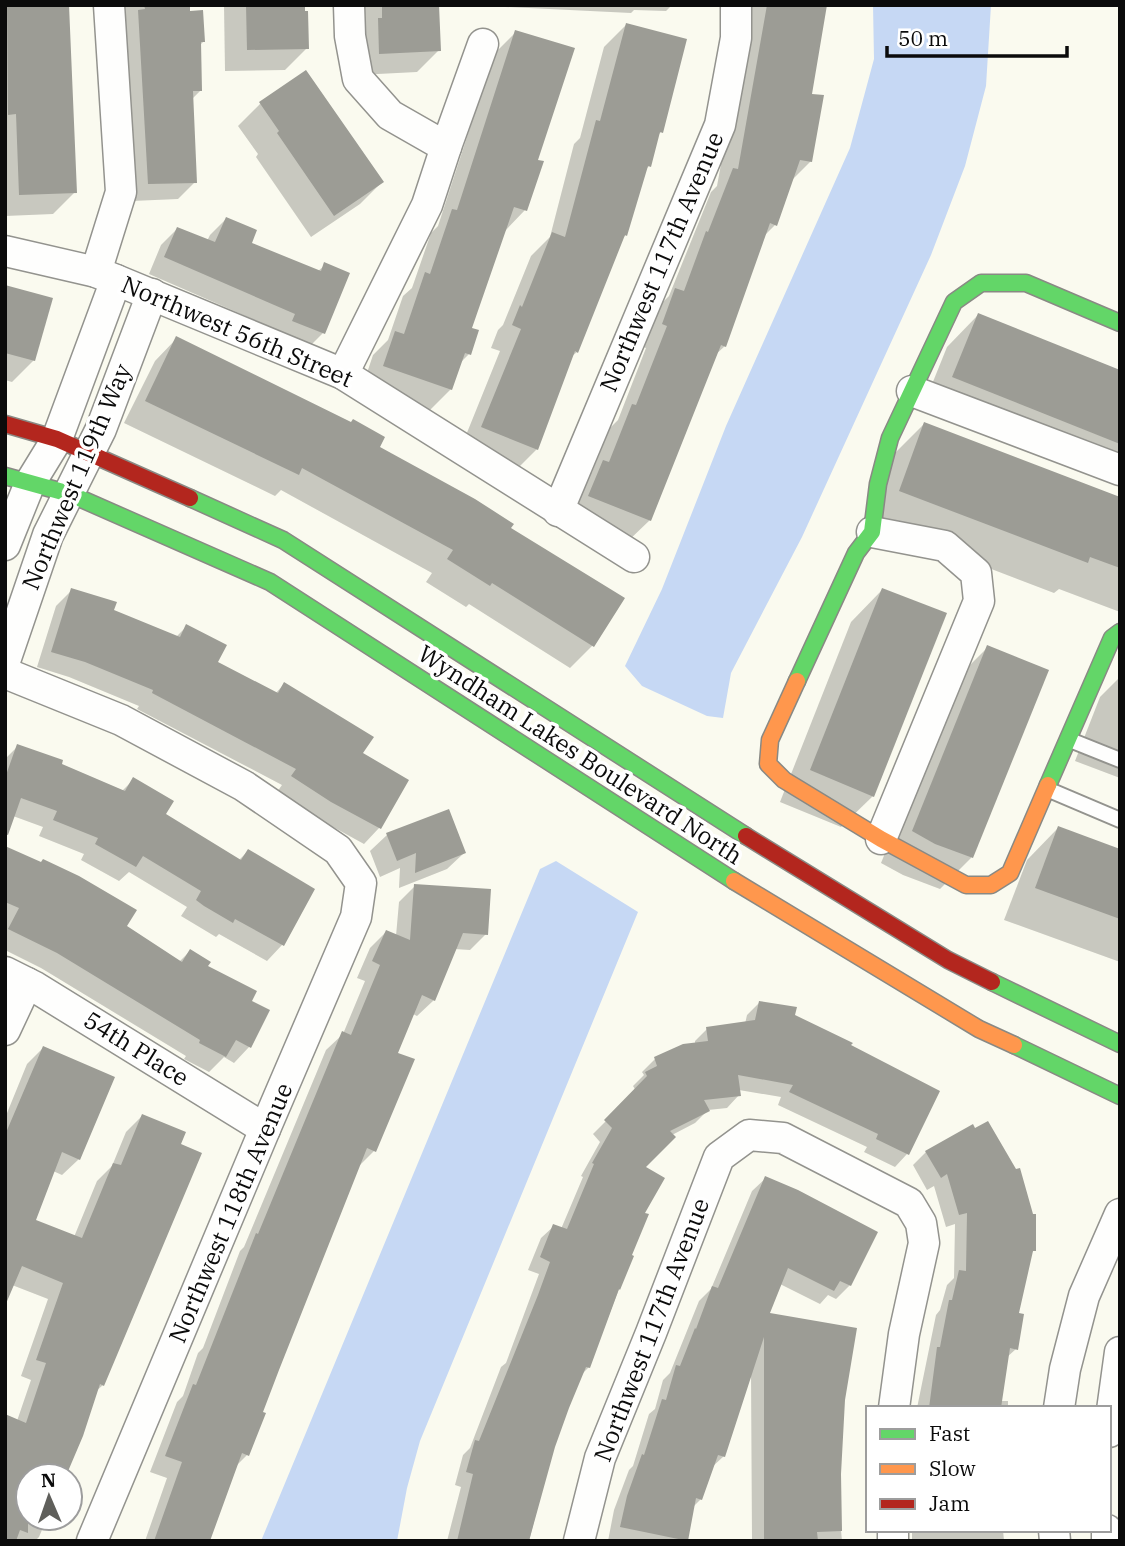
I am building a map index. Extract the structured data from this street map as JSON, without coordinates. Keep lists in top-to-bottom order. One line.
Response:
{"streets":{"street":["Northwest 117th Avenue","Northwest 56th Street","Northwest 119th Way","Wyndham Lakes Boulevard North","54th Place","Northwest 118th Avenue"]},"crossings":[["Northwest 117th Avenue","Northwest 56th Street"],["Northwest 56th Street","Northwest 119th Way"],["Northwest 119th Way","Wyndham Lakes Boulevard North"],["54th Place","Northwest 118th Avenue"]],"legend":["Fast","Slow","Jam"],"scale_bar":"50 m","north":"top"}
